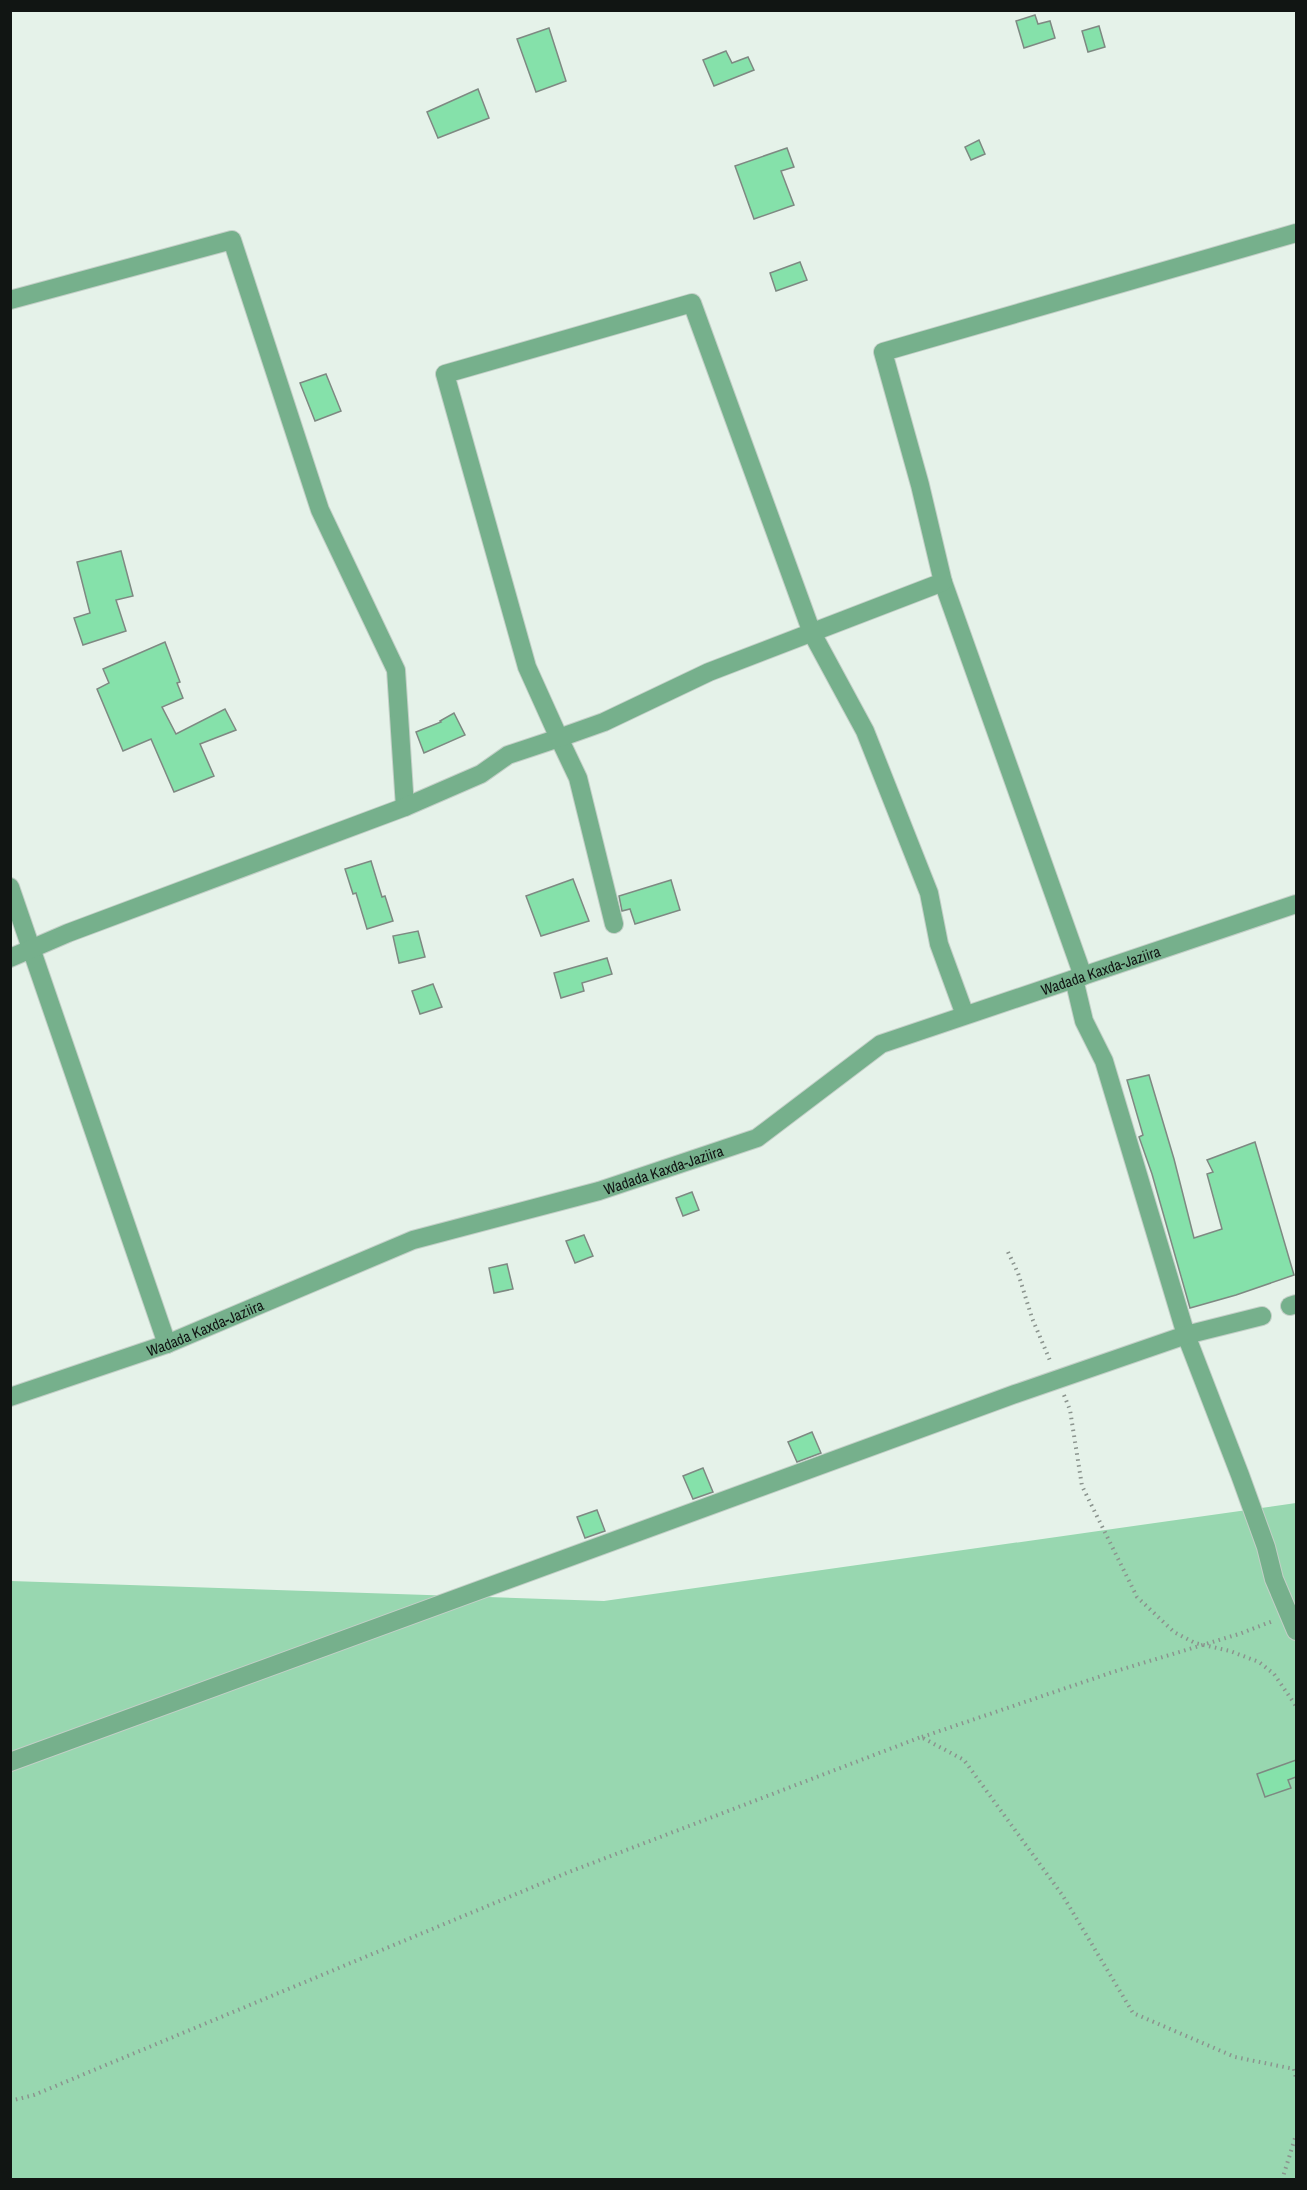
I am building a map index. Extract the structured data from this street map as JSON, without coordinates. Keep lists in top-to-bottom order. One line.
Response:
{"streets":{"street":["Wadada Kaxda-Jaziira"]}}
